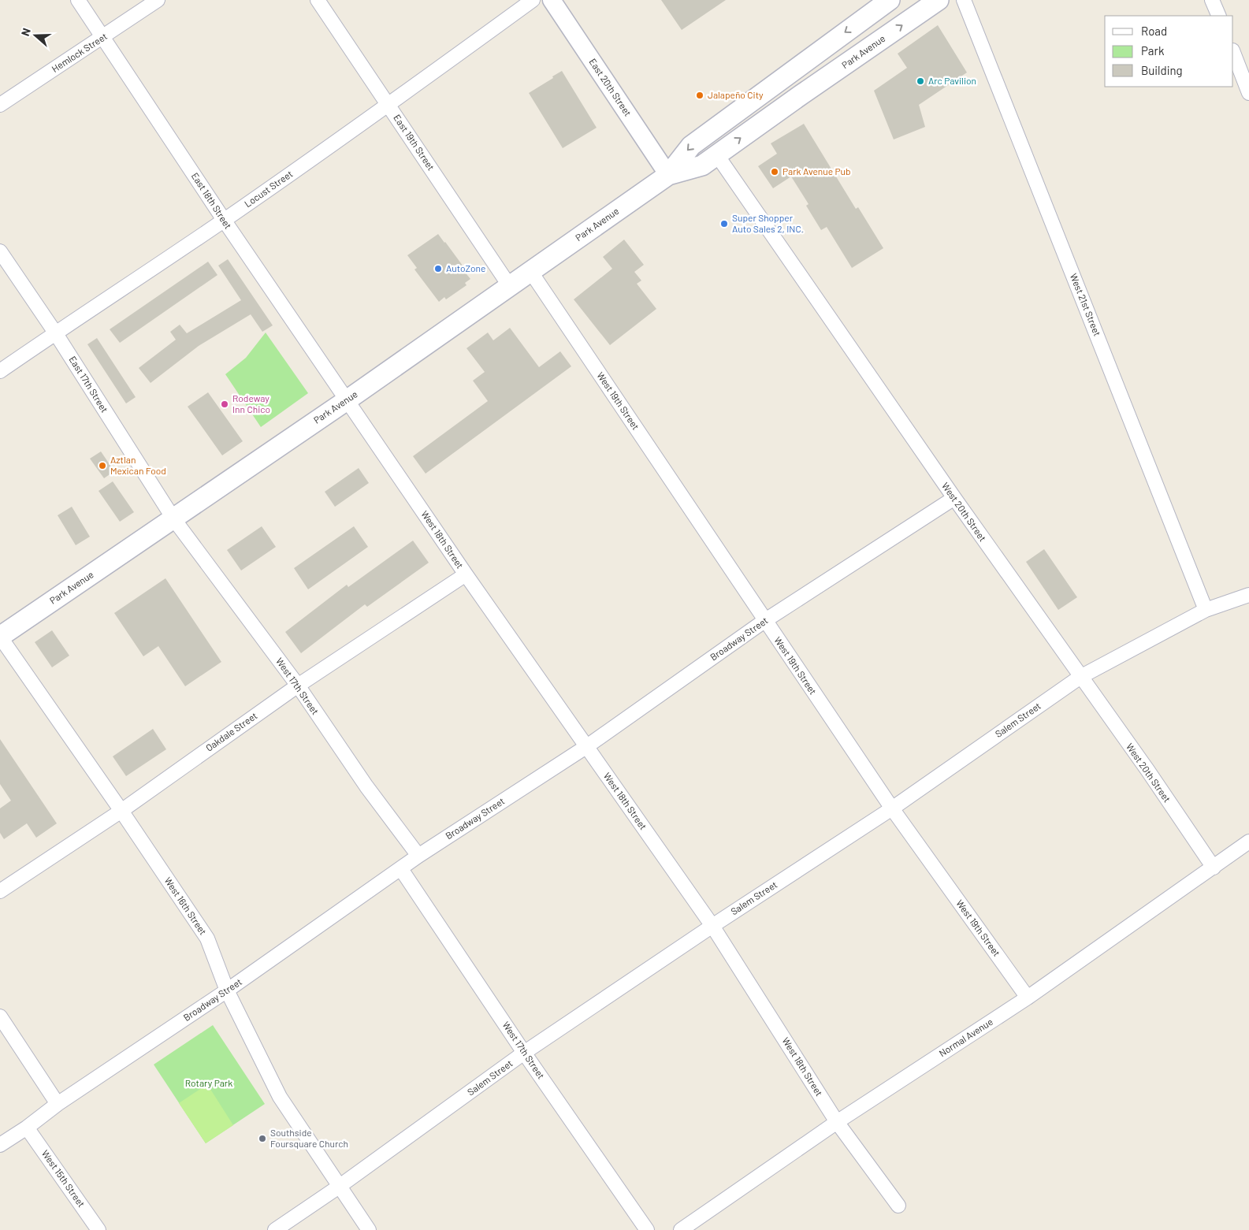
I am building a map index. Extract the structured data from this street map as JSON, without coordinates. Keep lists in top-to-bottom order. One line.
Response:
{"streets":{"main road":["Park Avenue"],"street":["Hemlock Street","East 20th Street","East 19th Street","Locust Street","East 18th Street","West 21st Street","East 17th Street","West 19th Street","West 20th Street","West 18th Street","Broadway Street","West 17th Street","Salem Street","Oakdale Street","West 16th Street","Normal Avenue","West 15th Street"]},"crossings":[["Park Avenue","East 20th Street"],["Park Avenue","East 19th Street"],["Park Avenue","East 18th Street"],["Park Avenue","East 17th Street"],["Park Avenue","West 19th Street"],["Park Avenue","West 20th Street"],["Park Avenue","West 18th Street"],["Park Avenue","West 17th Street"],["Park Avenue","West 16th Street"],["Hemlock Street","East 18th Street"],["East 19th Street","Locust Street"],["Locust Street","East 18th Street"],["Locust Street","East 17th Street"],["East 18th Street","West 18th Street"],["West 21st Street","Salem Street"],["East 17th Street","West 17th Street"],["West 19th Street","Broadway Street"],["West 19th Street","Salem Street"],["West 19th Street","Normal Avenue"],["West 20th Street","Broadway Street"],["West 20th Street","Salem Street"],["West 20th Street","Normal Avenue"],["West 18th Street","Broadway Street"],["West 18th Street","Salem Street"],["West 18th Street","Oakdale Street"],["West 18th Street","Normal Avenue"],["Broadway Street","West 17th Street"],["Broadway Street","West 16th Street"],["Broadway Street","West 15th Street"],["West 17th Street","Salem Street"],["West 17th Street","Oakdale Street"],["Salem Street","West 16th Street"],["Oakdale Street","West 16th Street"]],"parks":["Rotary Park"],"places":["Arc Pavilion","Jalapeño City","Park Avenue Pub","Super Shopper Auto Sales 2, INC.","AutoZone","Rodeway Inn Chico","Aztlan Mexican Food","Southside Foursquare Church"],"legend":["Road","Park","Building"],"north":"left"}
